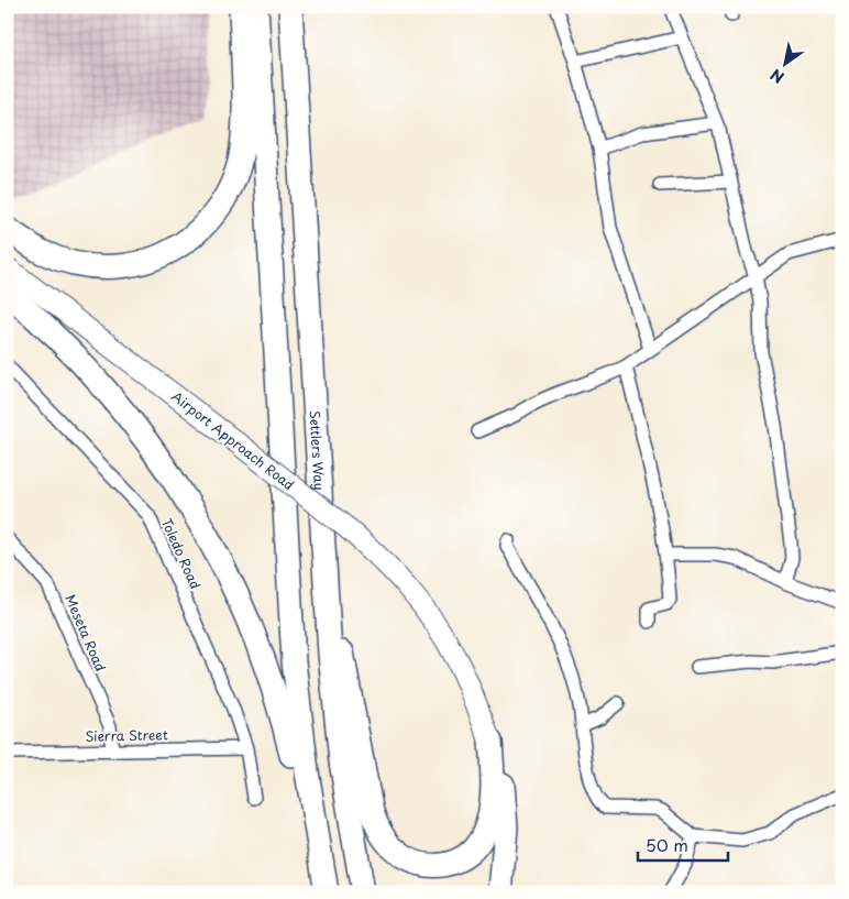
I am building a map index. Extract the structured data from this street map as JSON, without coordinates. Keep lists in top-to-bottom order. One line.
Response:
{"streets":{"highway":["Settlers Way"],"main road":["Airport Approach Road"],"street":["Toledo Road","Meseta Road","Sierra Street"]},"crossings":[["Toledo Road","Sierra Street"],["Meseta Road","Sierra Street"]],"scale_bar":"50 m","north":"bottom left"}
